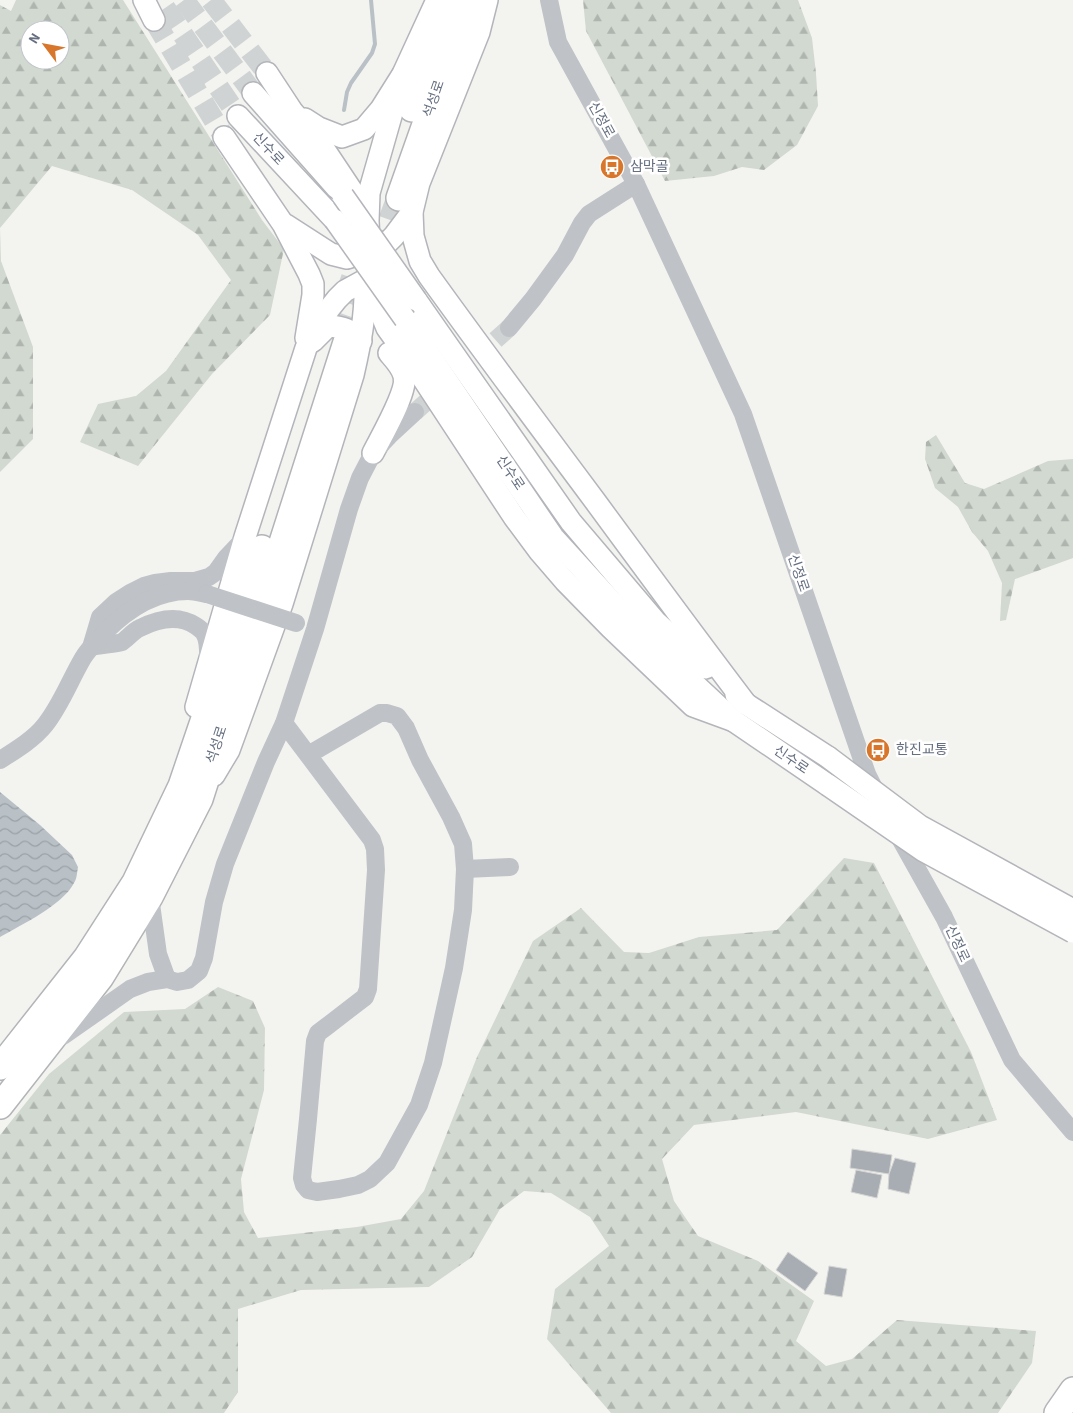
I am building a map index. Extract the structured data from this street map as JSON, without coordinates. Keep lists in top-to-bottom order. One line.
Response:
{"streets":{"highway":["석성로"],"main road":["신수로"],"street":["신정로"]},"places":{"bus stop":["삼막골","한진교통"]},"north":"top left"}
